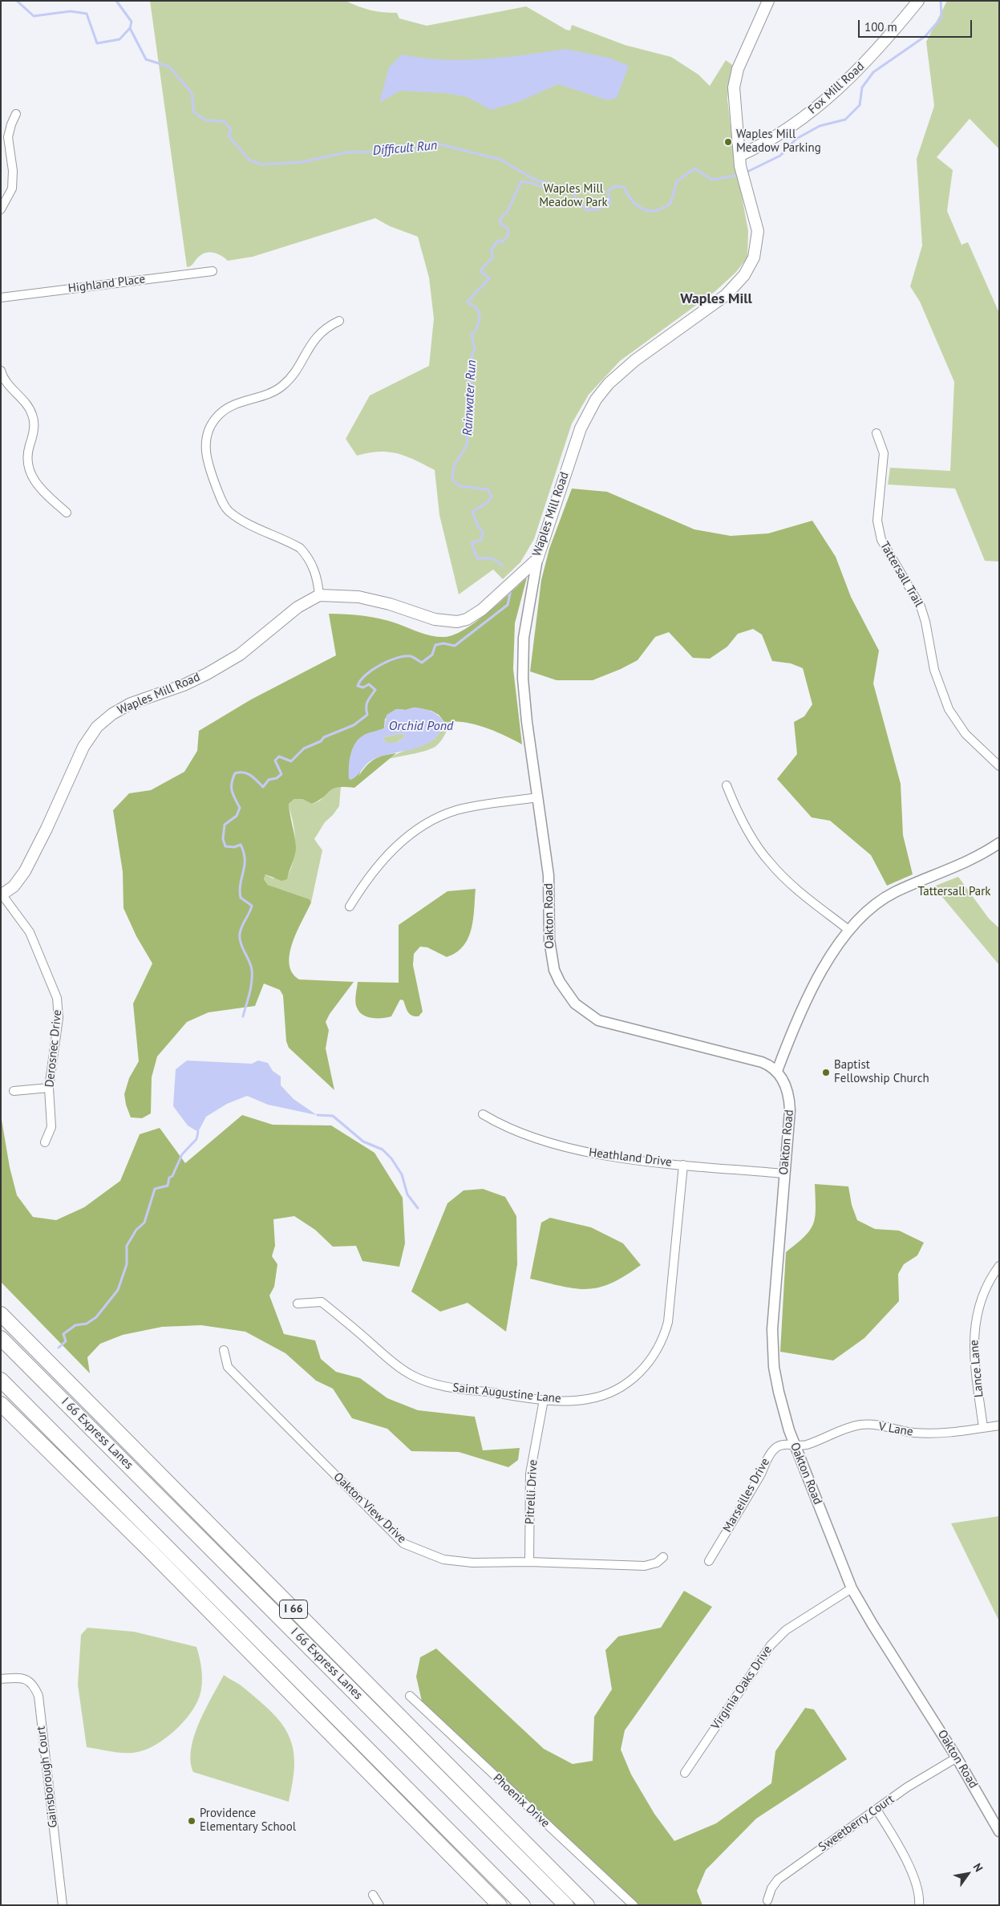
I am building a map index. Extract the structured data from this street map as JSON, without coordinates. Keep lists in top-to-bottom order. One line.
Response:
{"streets":{"highway":["I 66 Express Lanes","I 66"],"main road":["Fox Mill Road","Waples Mill Road"],"street":["Highland Place","Tattersall Trail","Oakton Road","Derosnec Drive","Heathland Drive","Lance Lane","Saint Augustine Lane","V Lane","Pitrelli Drive","Marseilles Drive","Oakton View Drive","Virginia Oaks Drive","Gainsborough Court","Phoenix Drive","Sweetberry Court"]},"crossings":[["Fox Mill Road","Waples Mill Road"],["Waples Mill Road","Oakton Road"],["Waples Mill Road","Derosnec Drive"],["Oakton Road","Heathland Drive"],["Oakton Road","V Lane"],["Oakton Road","Marseilles Drive"],["Oakton Road","Virginia Oaks Drive"],["Oakton Road","Sweetberry Court"],["Heathland Drive","Saint Augustine Lane"],["Lance Lane","V Lane"],["Saint Augustine Lane","Pitrelli Drive"],["V Lane","Marseilles Drive"],["Pitrelli Drive","Oakton View Drive"]],"districts":["Waples Mill"],"water":["Difficult Run","Rainwater Run","Orchid Pond"],"parks":["Waples Mill Meadow Park","Tattersall Park"],"places":["Waples Mill Meadow Parking","Baptist Fellowship Church","Providence Elementary School"],"scale_bar":"100 m","north":"top right"}
